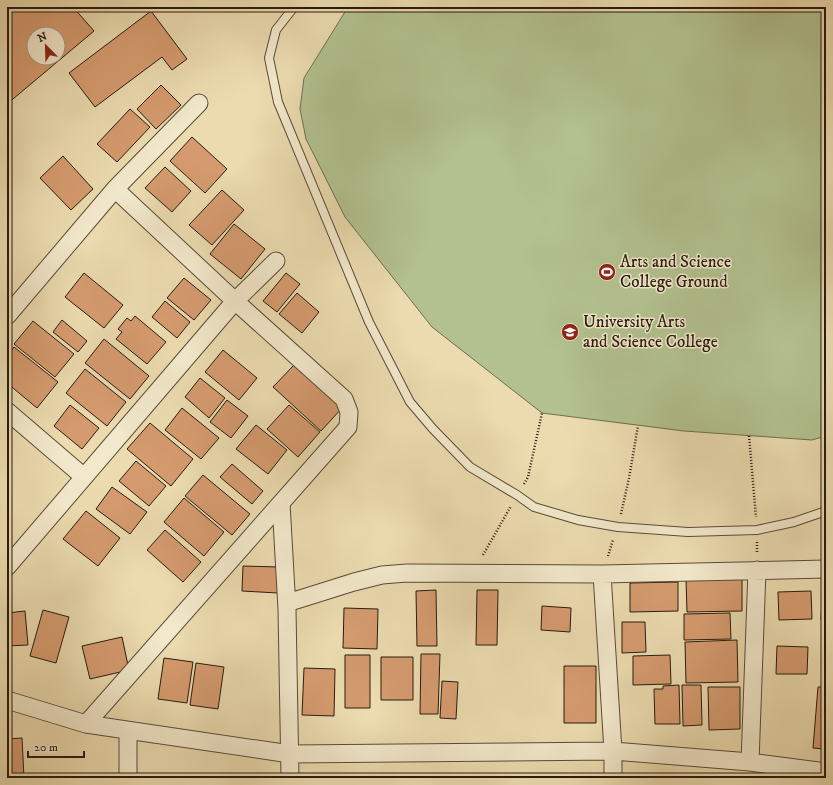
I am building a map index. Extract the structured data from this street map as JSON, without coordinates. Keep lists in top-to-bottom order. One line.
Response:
{"places":{"sports":["Arts and Science College Ground"],"school or university":["University Arts and Science College"]},"scale_bar":"20 m","north":"top left"}
